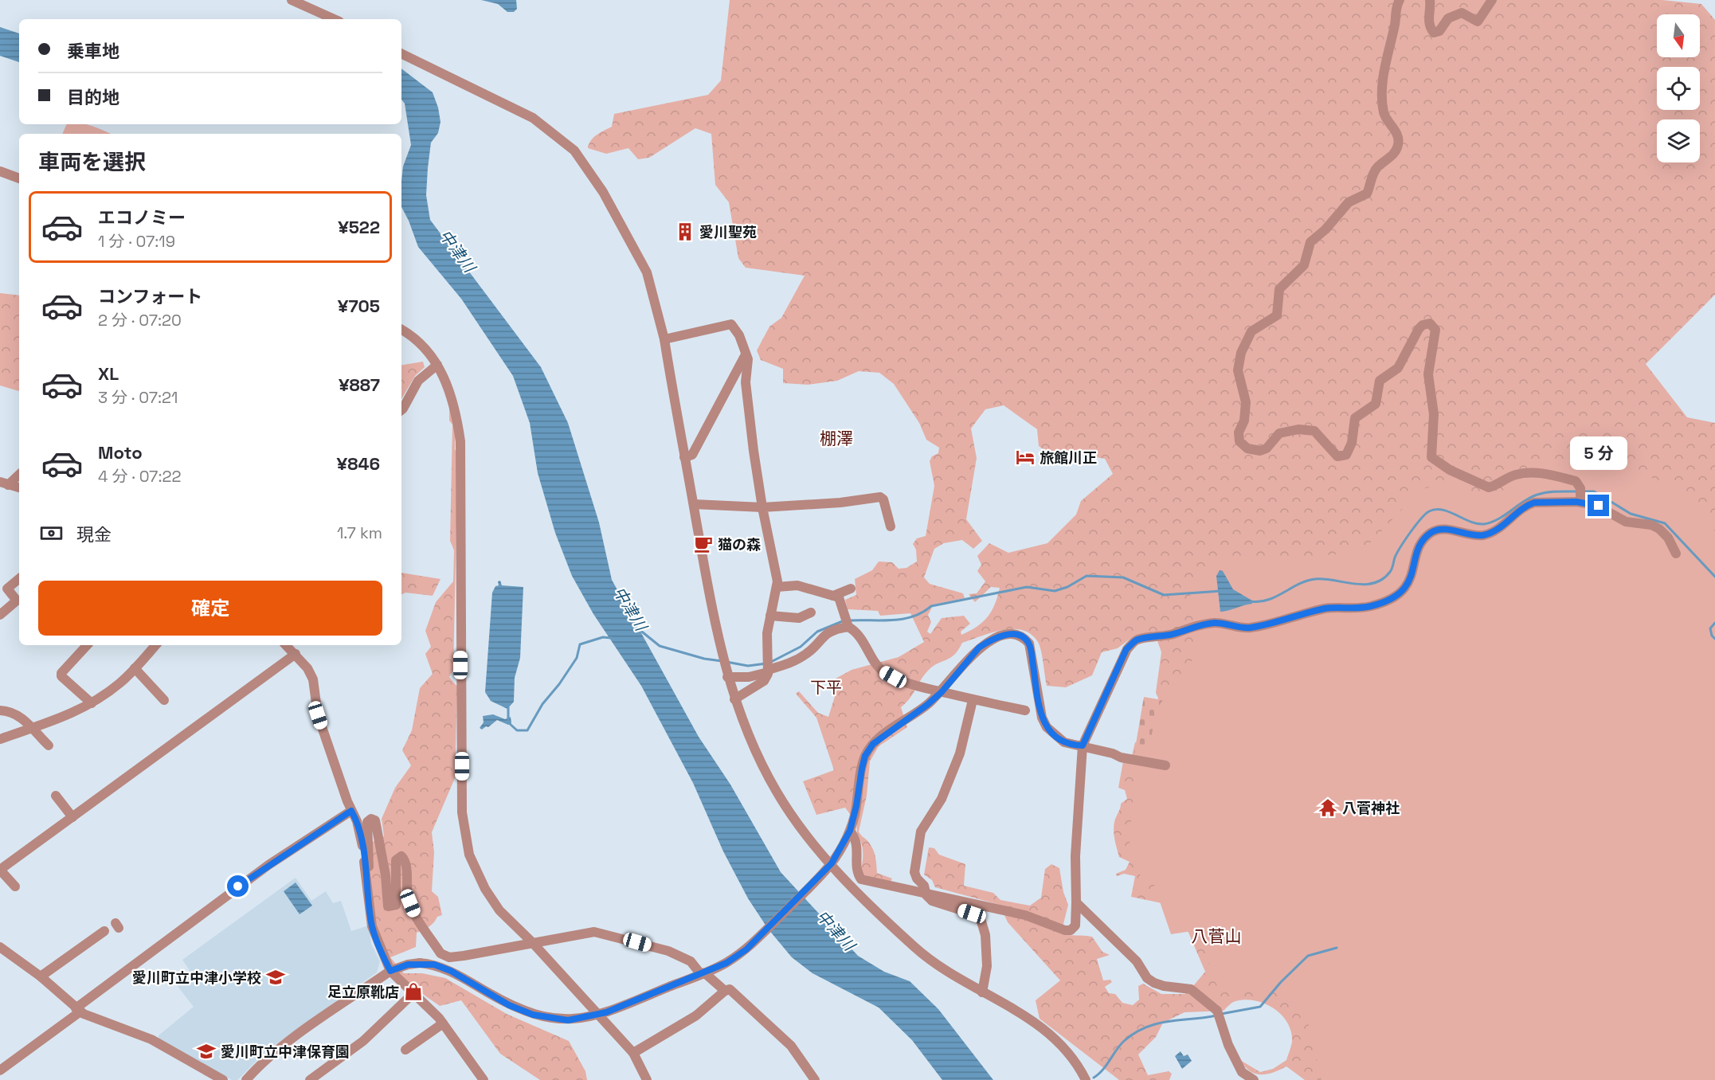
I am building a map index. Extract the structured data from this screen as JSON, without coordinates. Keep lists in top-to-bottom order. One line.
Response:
{"districts":["棚澤","下平","八菅山"],"water":["中津川"],"places":{"building":["愛川聖苑"],"hotel":["旅館川正"],"cafe":["猫の森"],"temple":["八菅神社"],"school or university":["愛川町立中津小学校","愛川町立中津保育園"],"shop":["足立原靴店"]},"north":"bottom","page":{"banner":["乗車地","目的地"],"heading":"車両を選択","list":[{"name":"エコノミー","note":"1 分 · 07:19","value":"¥522"},{"name":"コンフォート","note":"2 分 · 07:20","value":"¥705"},{"name":"XL","note":"3 分 · 07:21","value":"¥887"},{"name":"Moto","note":"4 分 · 07:22","value":"¥846"}],"bubble":"5 分","pay":["現金","1.7 km"],"buttons":"確定"}}
